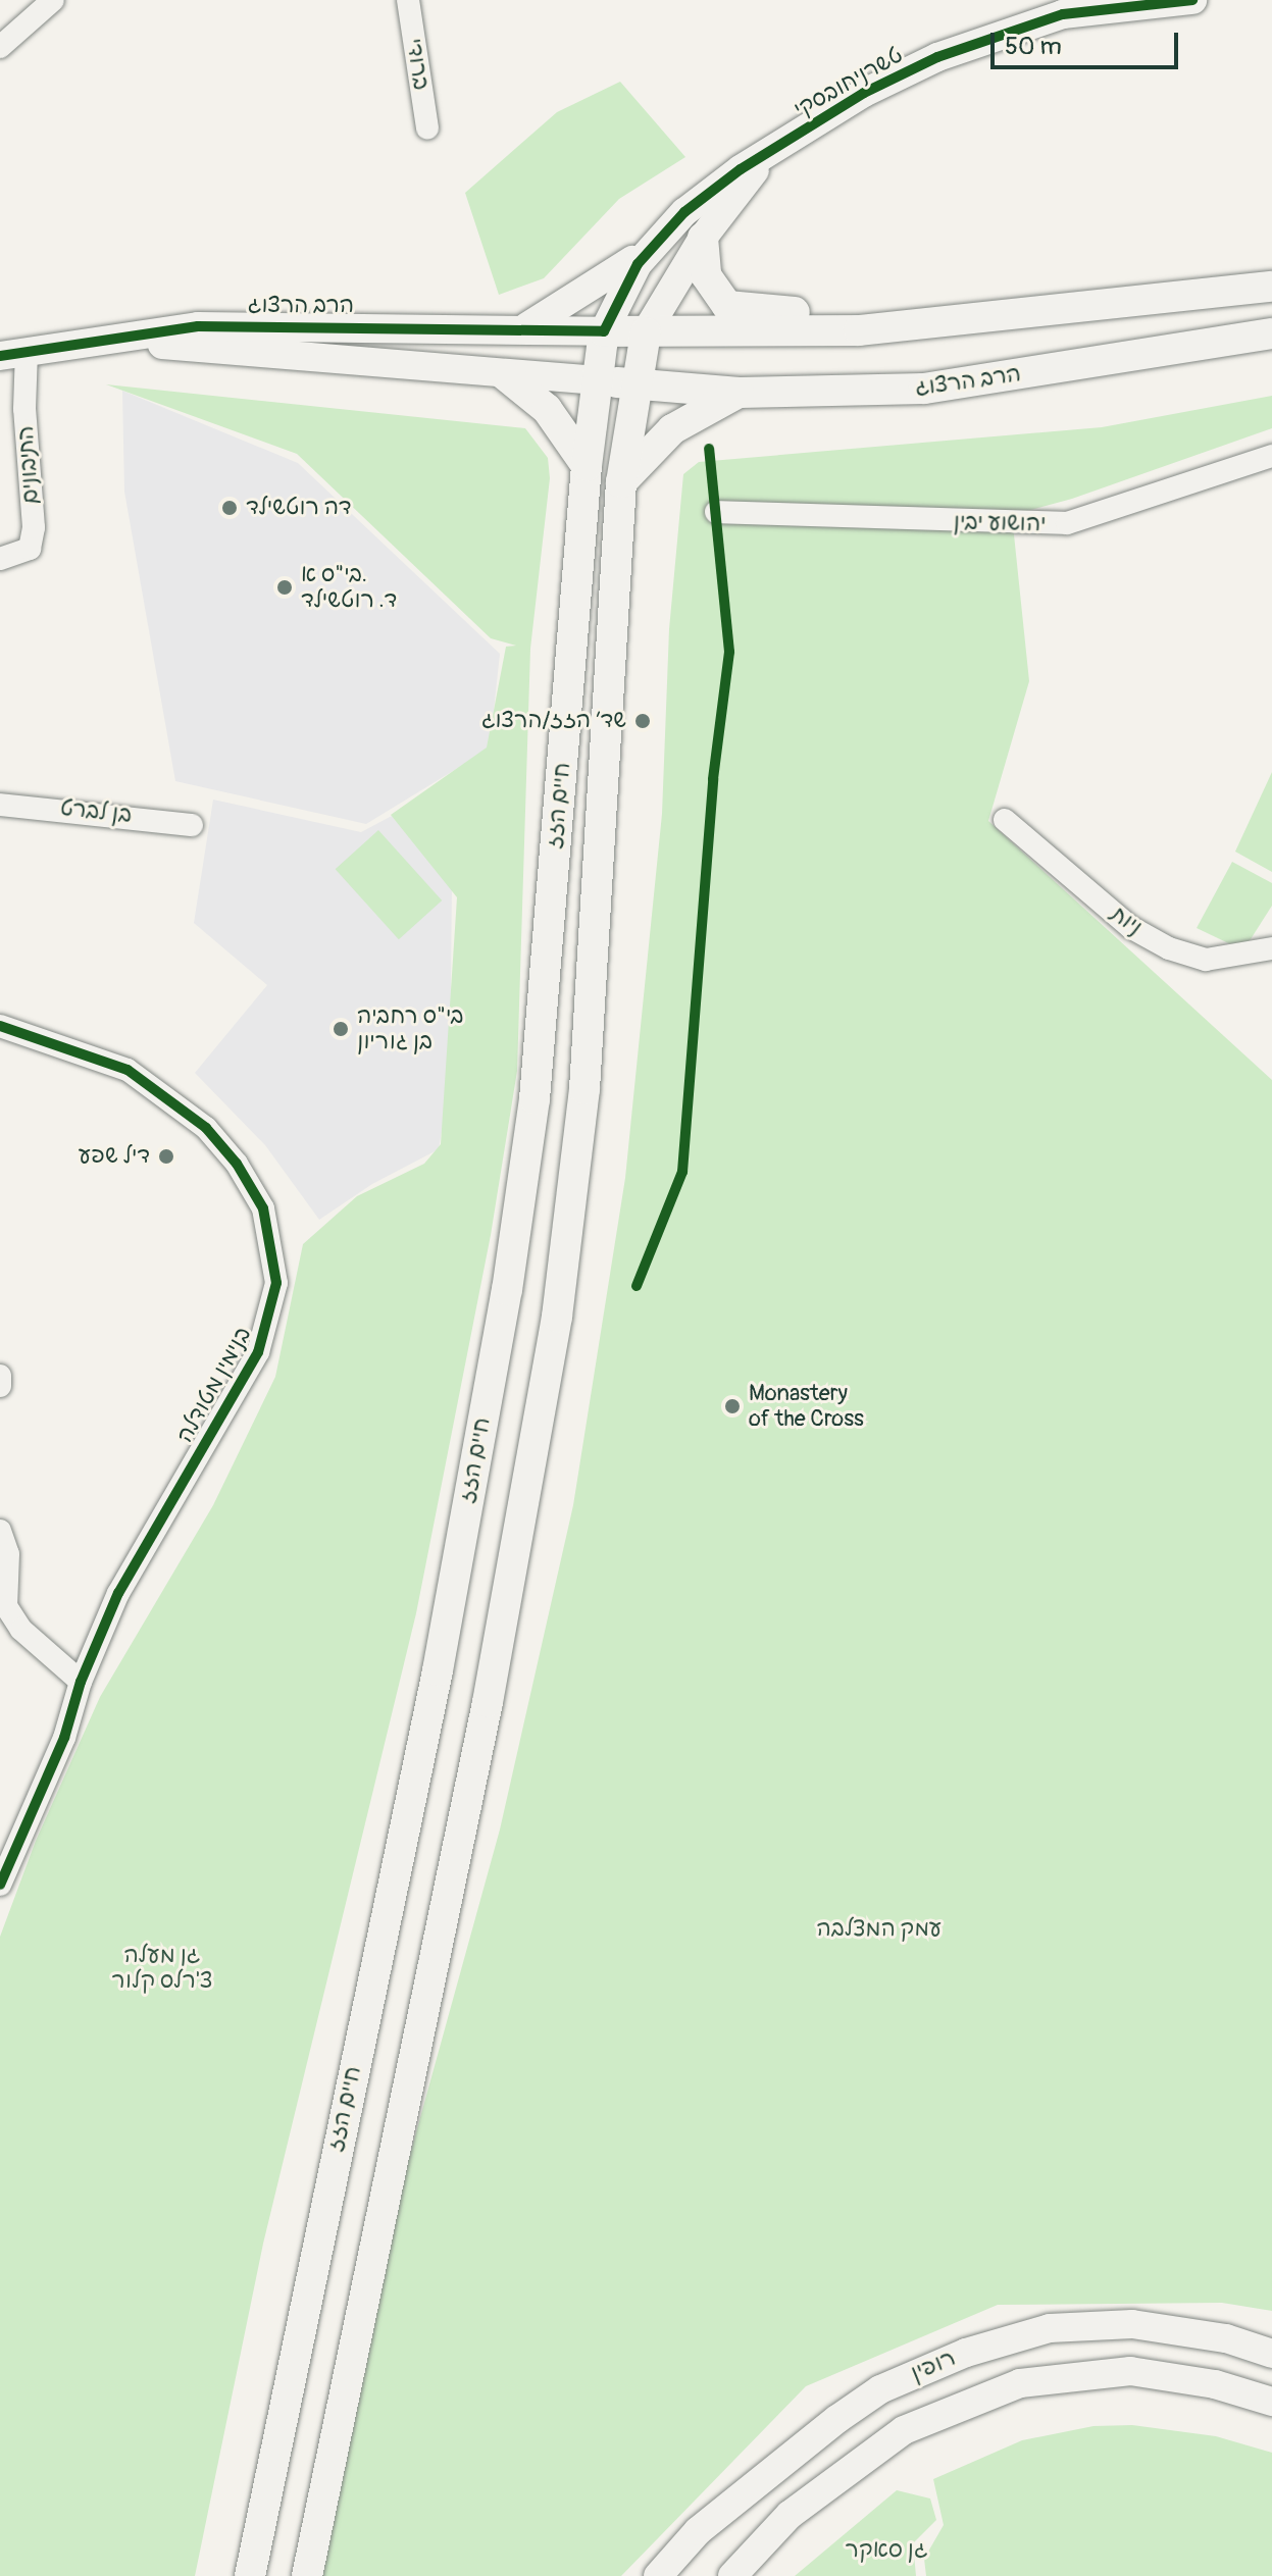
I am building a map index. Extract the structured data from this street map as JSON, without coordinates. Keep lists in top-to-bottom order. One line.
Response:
{"streets":{"main road":["הרב הרצוג","חיים הזז"],"street":["ברודי","טשרניחובסקי","התיבונים","יהושוע יבין","בן לברט","ניות","בנימין מטודלה","רופין"]},"crossings":[["טשרניחובסקי","הרב הרצוג"],["טשרניחובסקי","חיים הזז"],["הרב הרצוג","התיבונים"],["הרב הרצוג","חיים הזז"]],"parks":["עמק המצלבה","גן מעלה צ'רלס קלור","גן סאקר"],"places":["דה רוטשילד","בי\"ס א. ד. רוטשילד","שד׳ הזז/הרצוג","בי\"ס רחביה בן גוריון","דיל שפע","Monastery of the Cross"],"scale_bar":"50 m"}
